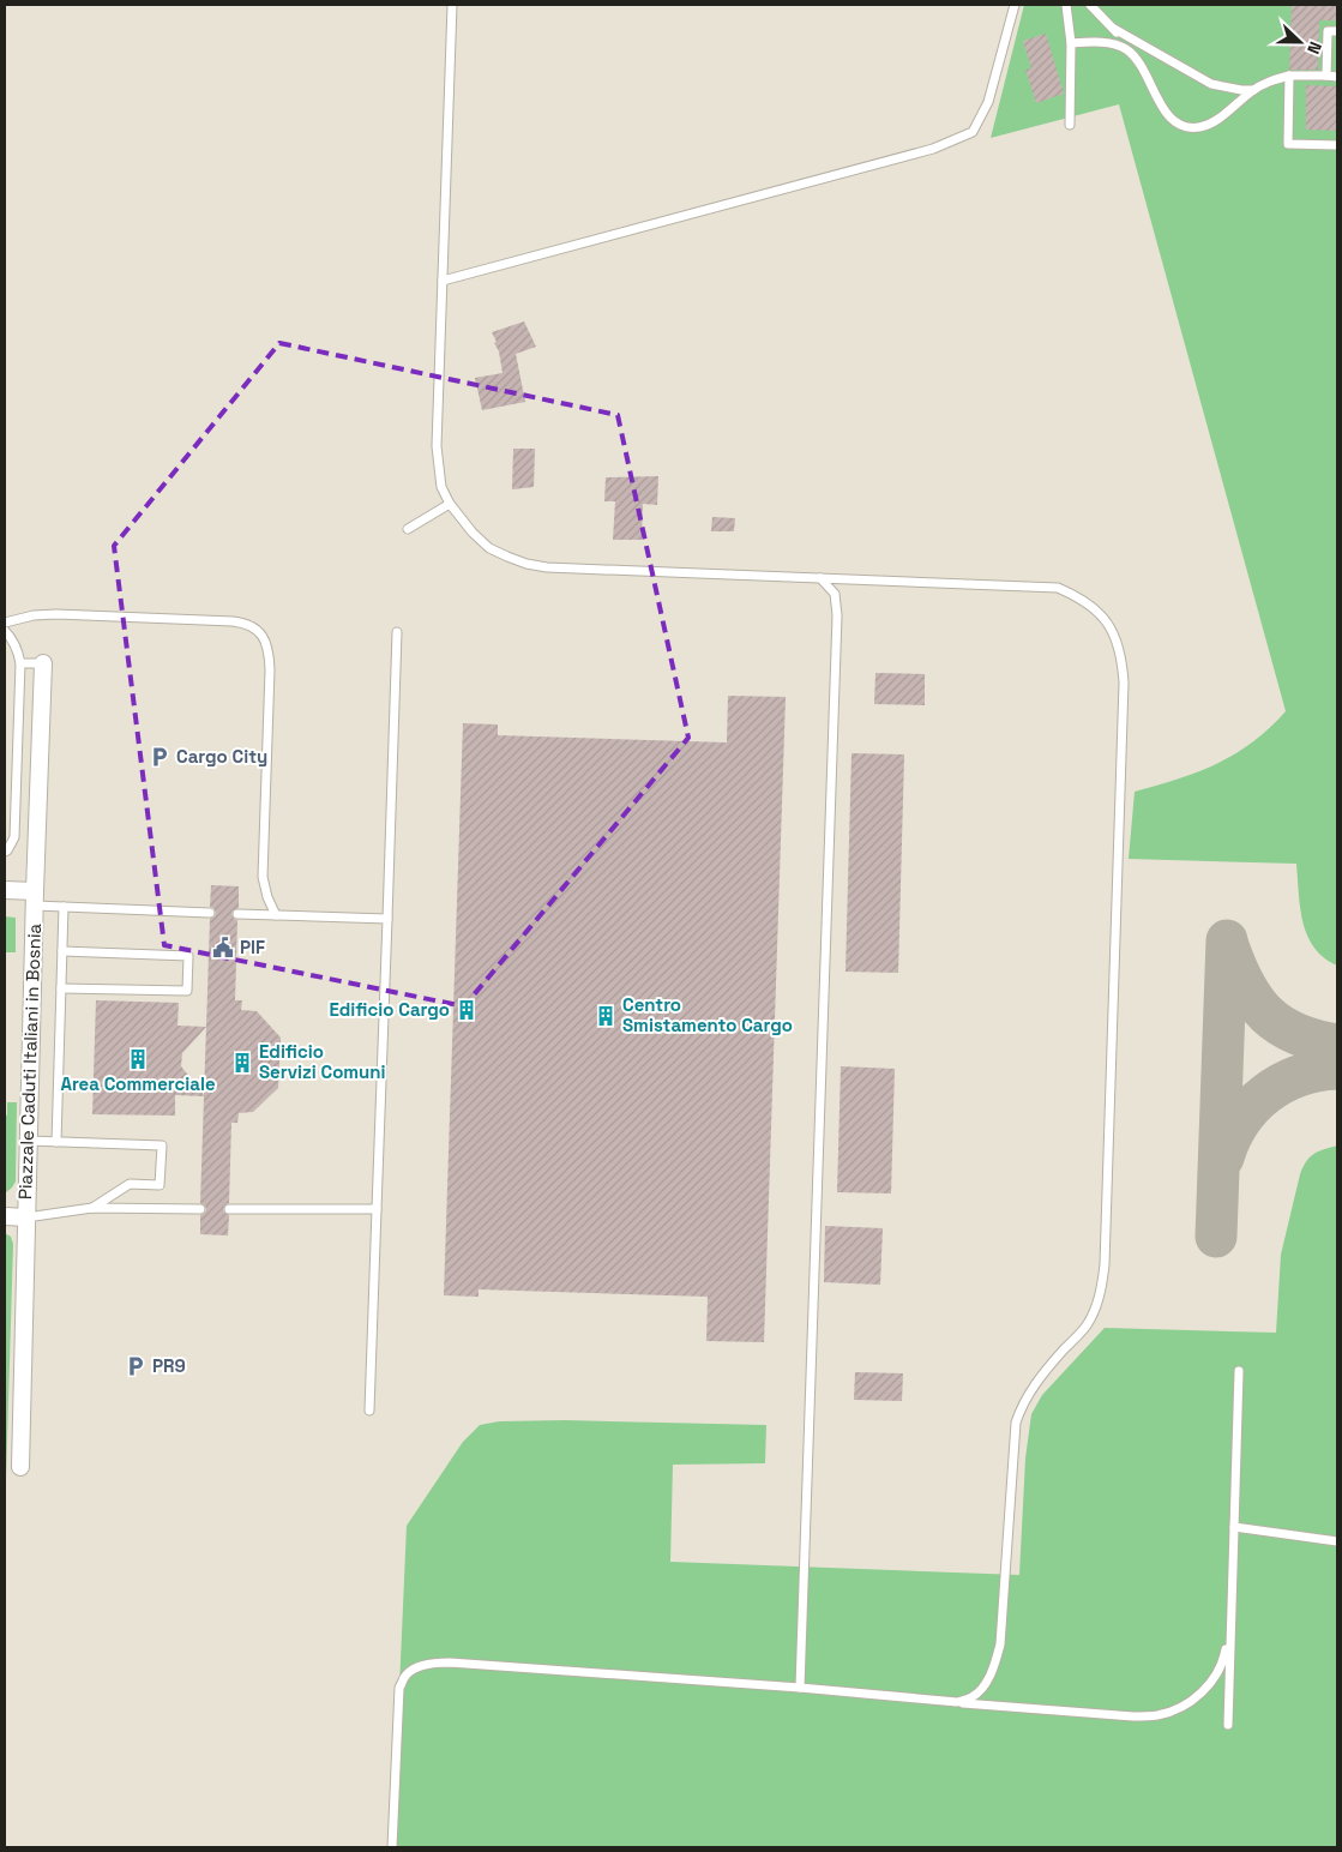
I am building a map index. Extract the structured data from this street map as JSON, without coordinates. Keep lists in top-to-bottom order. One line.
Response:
{"streets":{"street":["Piazzale Caduti Italiani in Bosnia"]},"places":{"parking":["Cargo City","PR9"],"public building":["PIF"],"building":["Edificio Cargo","Centro Smistamento Cargo","Area Commerciale","Edificio Servizi Comuni"]},"north":"right"}
